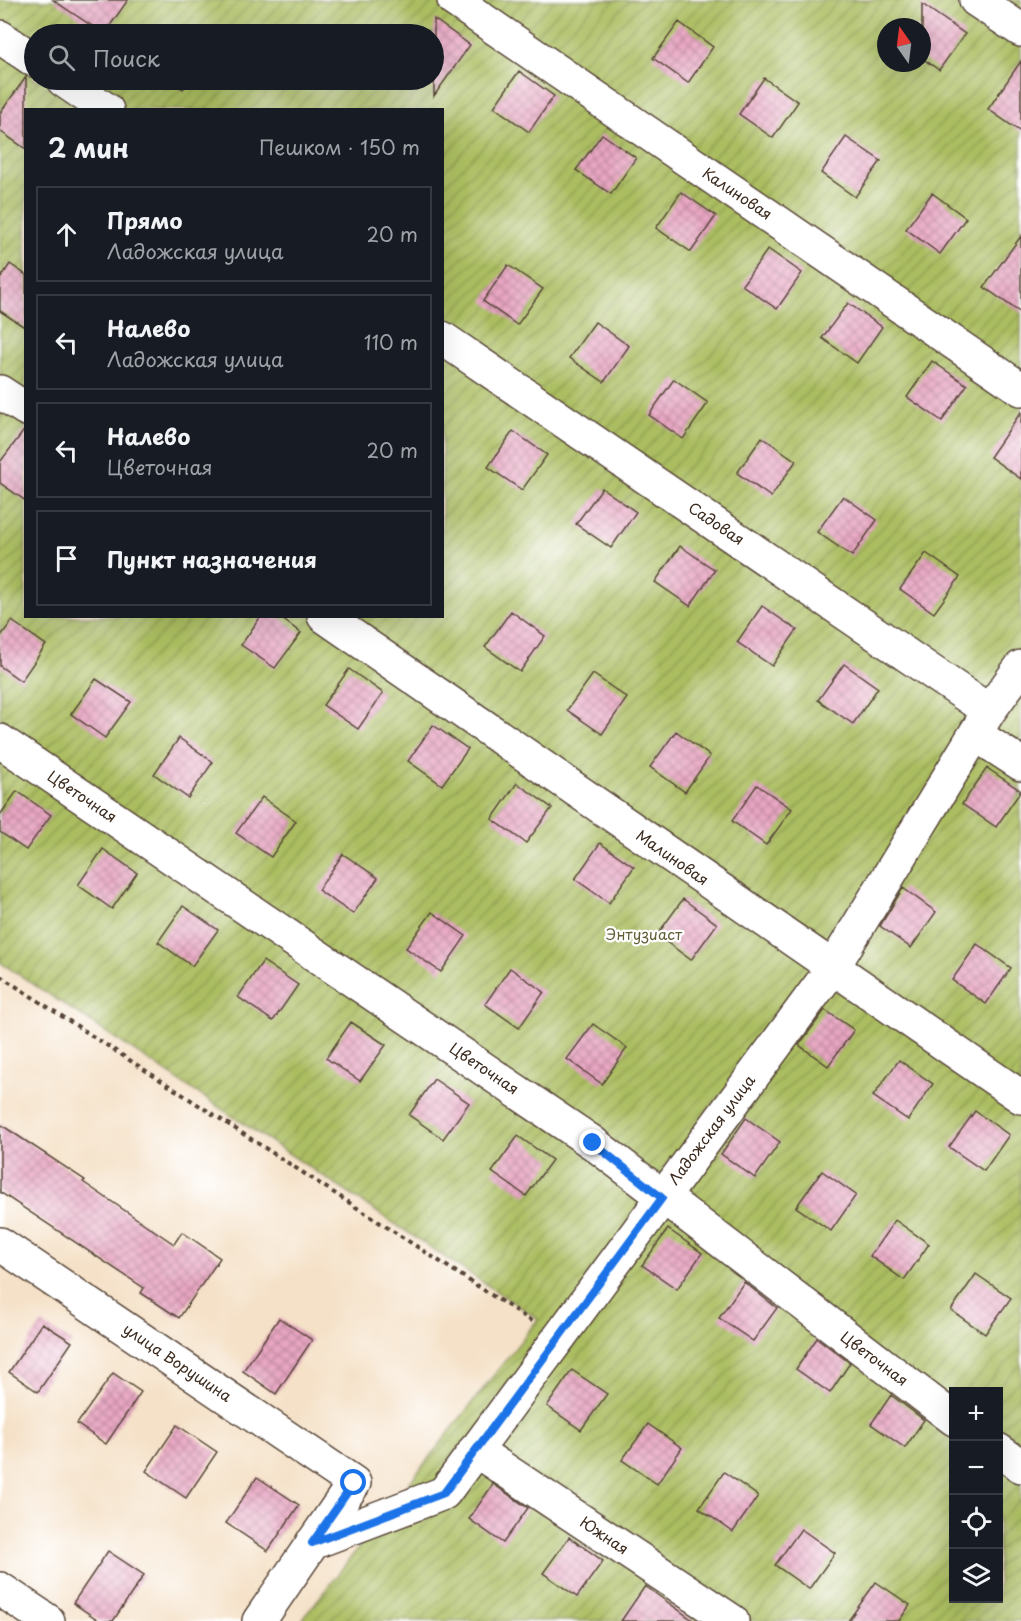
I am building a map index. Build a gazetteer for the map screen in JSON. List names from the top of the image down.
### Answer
{
  "streets": {
    "street": [
      "Калиновая",
      "Садовая",
      "Цветочная",
      "Малиновая",
      "Ладожская улица",
      "улица Ворушина",
      "Южная"
    ]
  },
  "crossings": [
    ["Садовая", "Ладожская улица"],
    ["Цветочная", "Ладожская улица"],
    ["Малиновая", "Ладожская улица"],
    ["Ладожская улица", "улица Ворушина"],
    ["Ладожская улица", "Южная"]
  ],
  "parks": ["Энтузиаст"],
  "north": "top",
  "page": {
    "search": "Поиск",
    "heading": ["2 мин", "Пешком · 150 m"],
    "list": [
      ["Прямо", "Ладожская улица", "20 m"],
      ["Налево", "Ладожская улица", "110 m"],
      ["Налево", "Цветочная", "20 m"],
      "Пункт назначения"
    ],
    "map_buttons": ["+", "−"]
  }
}
